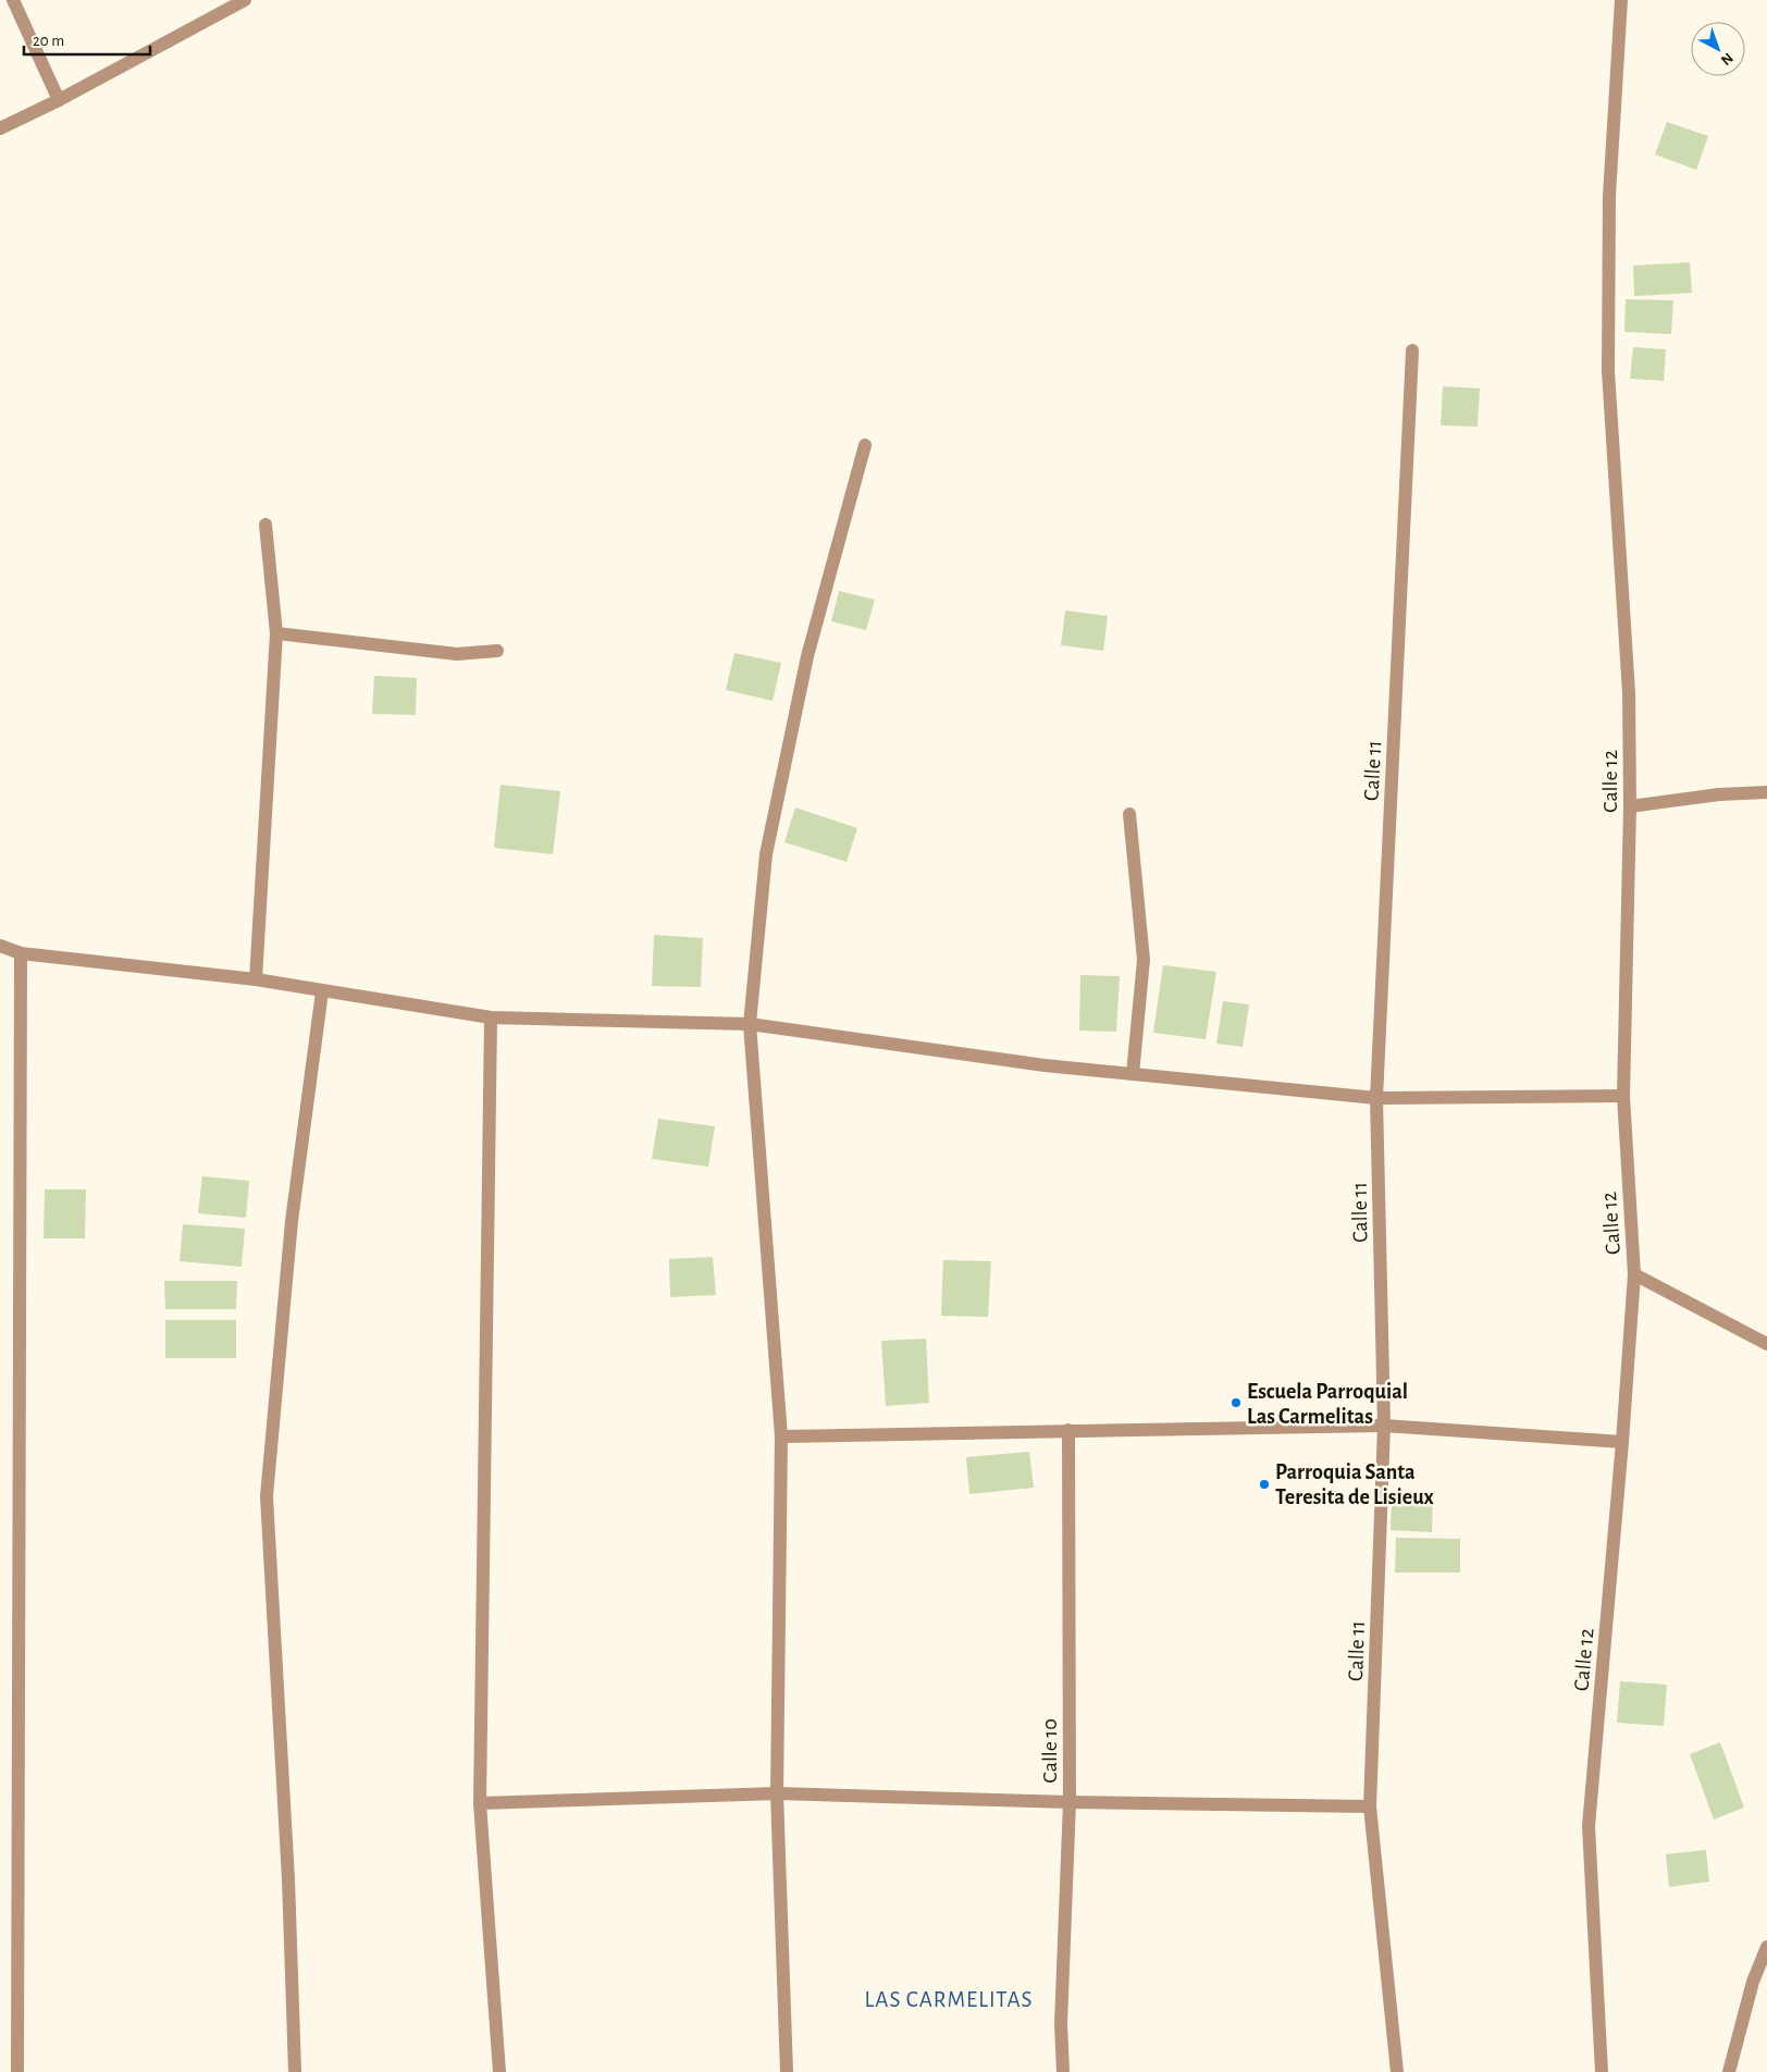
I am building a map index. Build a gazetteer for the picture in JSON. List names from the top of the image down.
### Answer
{
  "streets": {
    "street": ["Calle 11", "Calle 12", "Calle 10"]
  },
  "districts": ["LAS CARMELITAS"],
  "places": ["Escuela Parroquial Las Carmelitas", "Parroquia Santa Teresita de Lisieux"],
  "scale_bar": "20 m",
  "north": "bottom right"
}
